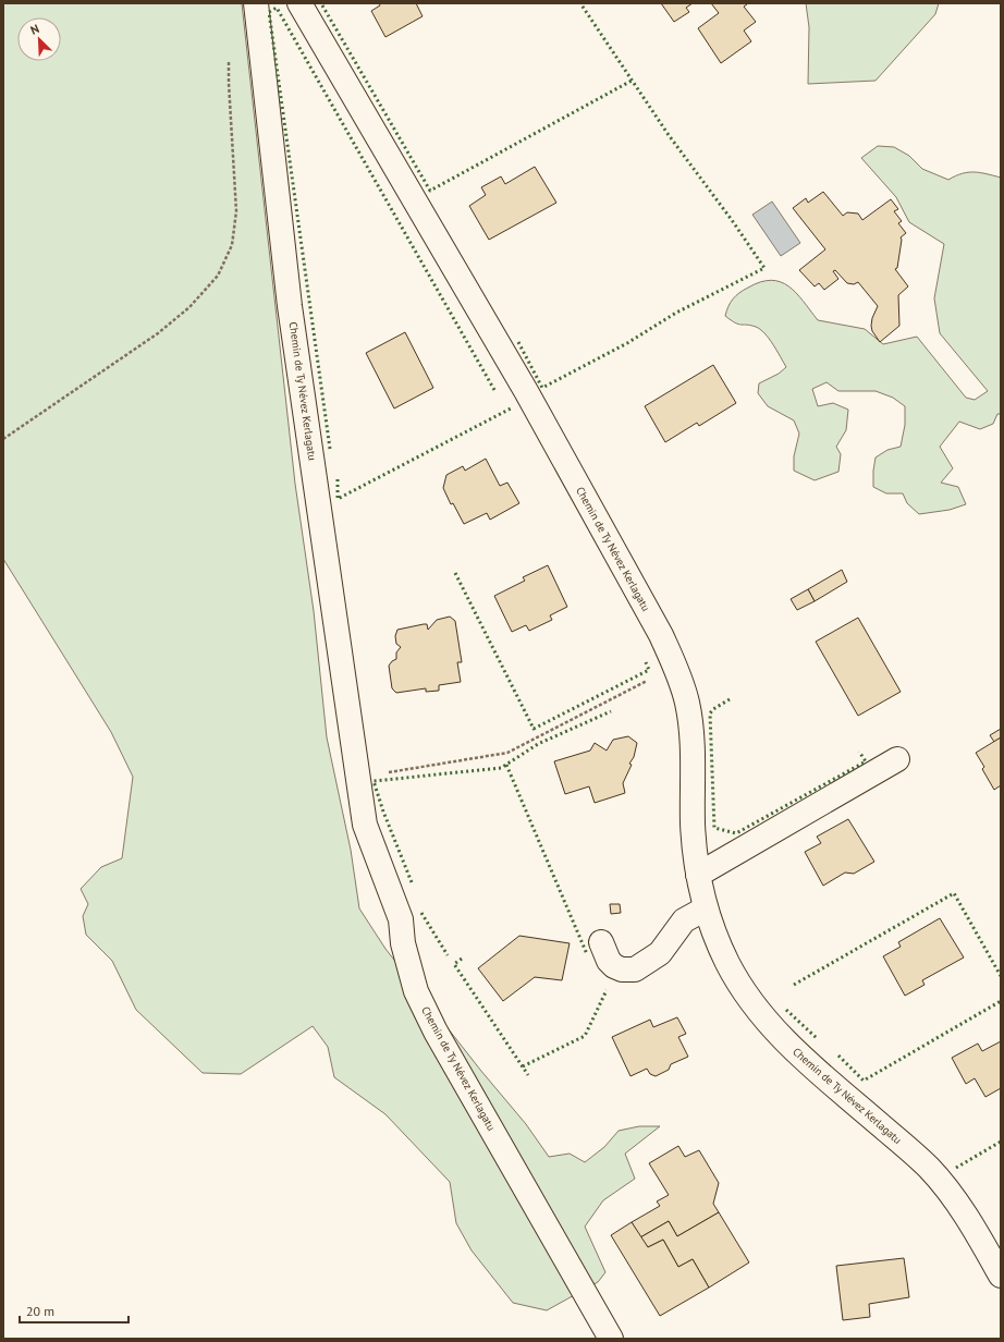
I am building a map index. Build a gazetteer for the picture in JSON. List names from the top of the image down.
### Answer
{
  "streets": {
    "street": ["Chemin de Ty Névez Kerlagatu"]
  },
  "scale_bar": "20 m",
  "north": "top left"
}
